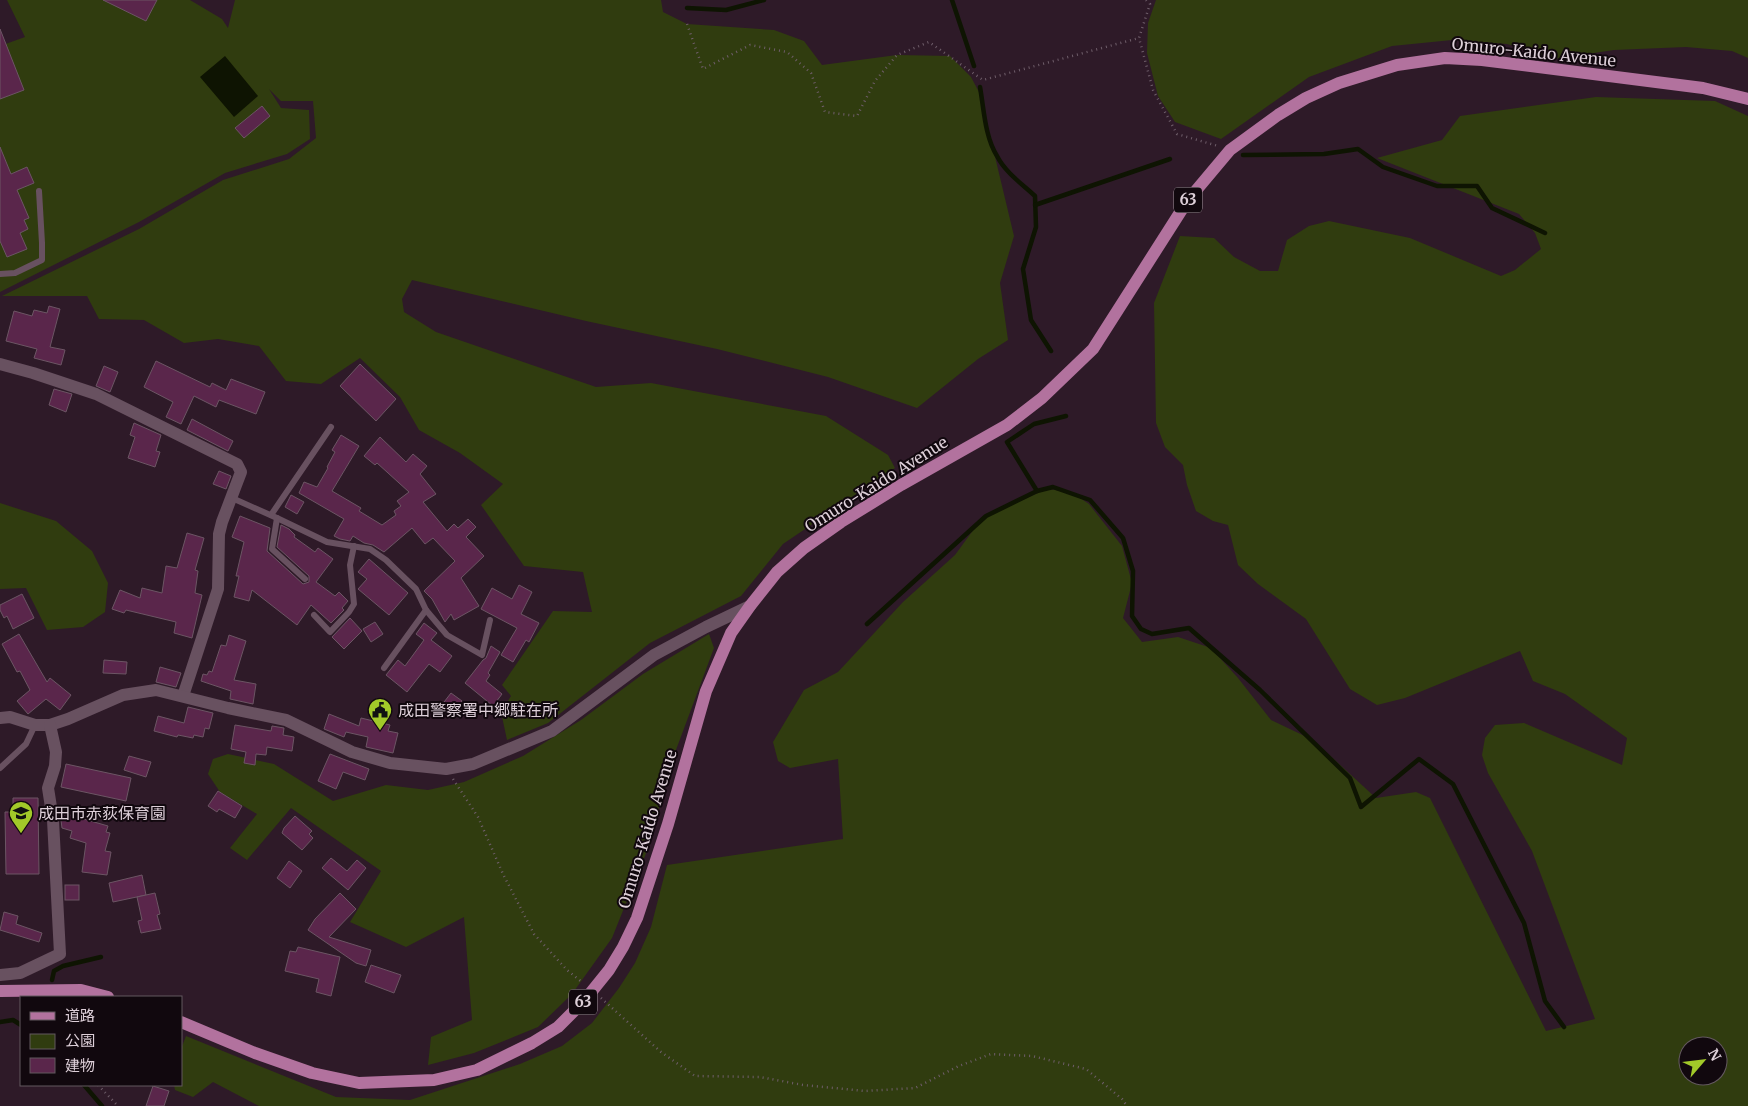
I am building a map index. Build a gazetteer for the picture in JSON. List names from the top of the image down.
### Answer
{
  "streets": {
    "main road": ["Omuro-Kaido Avenue", "63"]
  },
  "places": {
    "public building": ["成田警察署中郷駐在所"],
    "school or university": ["成田市赤荻保育園"]
  },
  "legend": ["道路", "公園", "建物"],
  "north": "top right"
}
